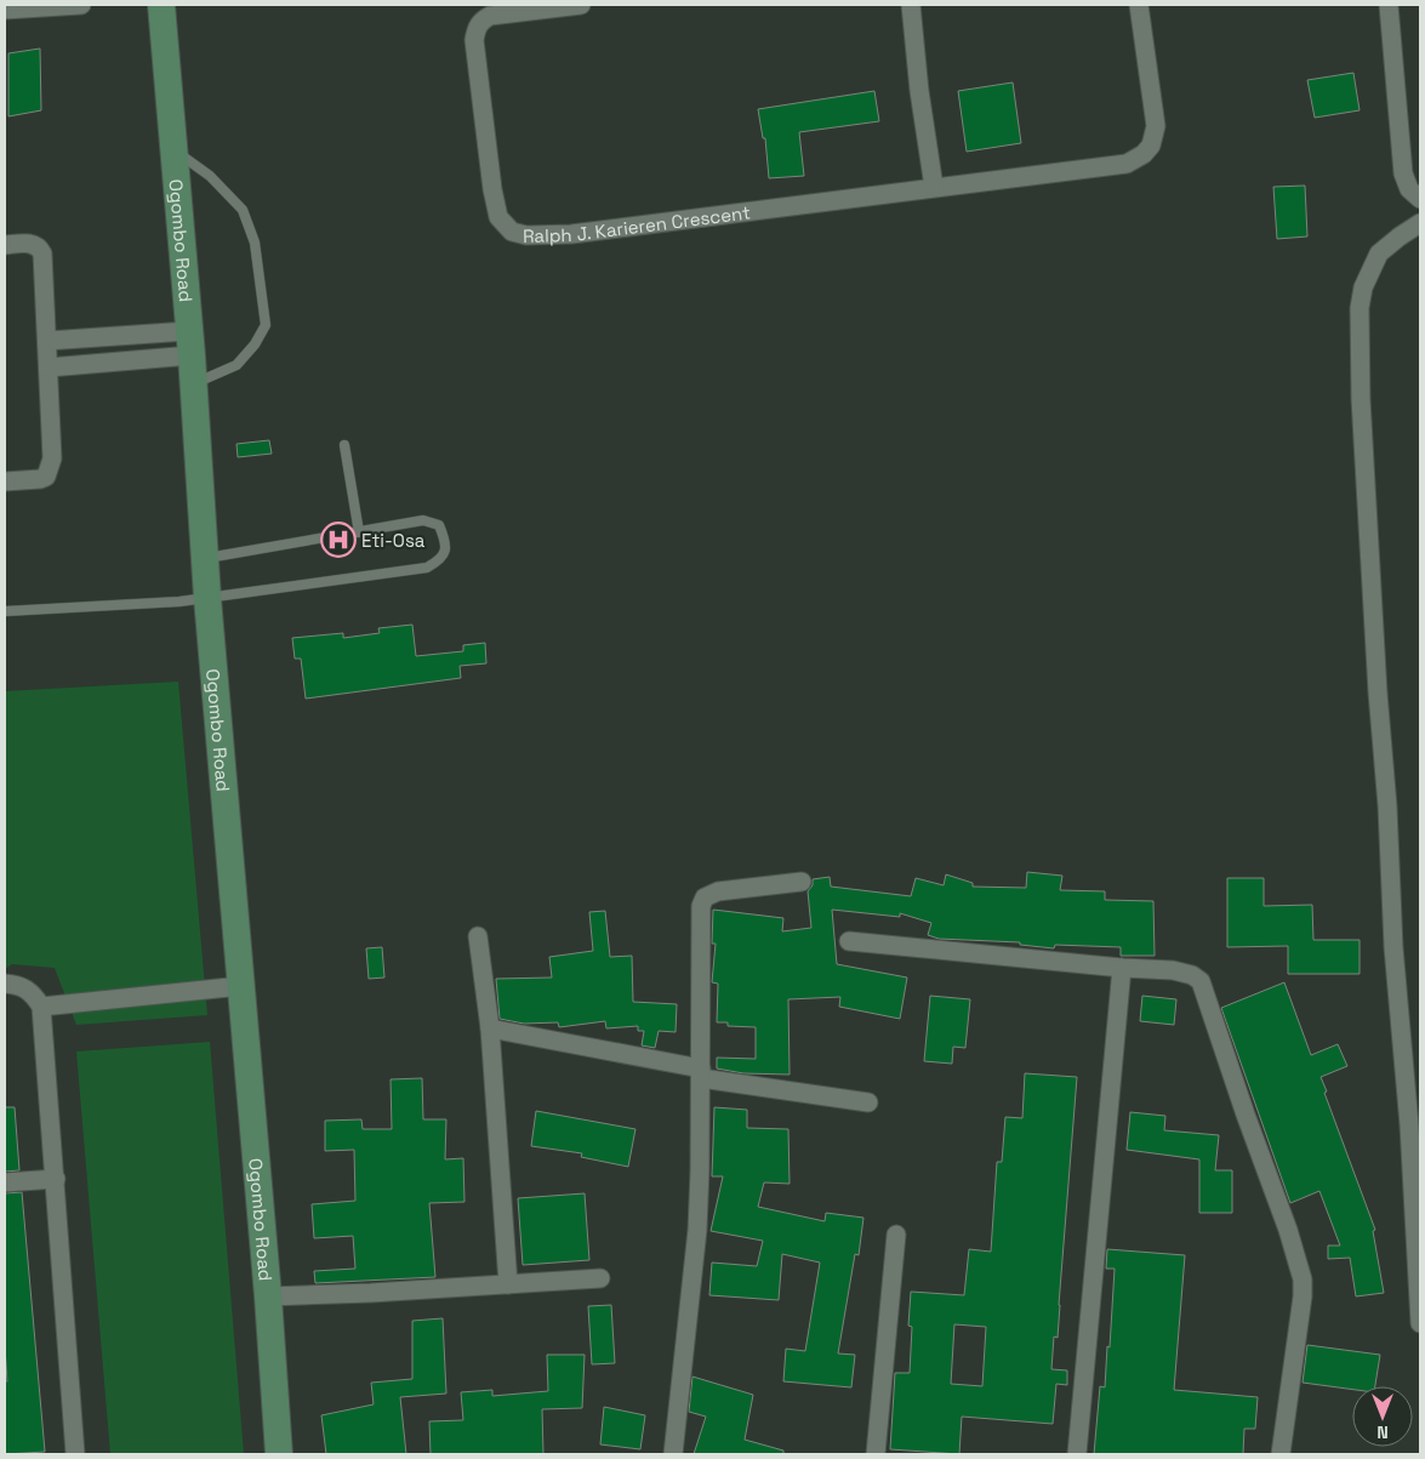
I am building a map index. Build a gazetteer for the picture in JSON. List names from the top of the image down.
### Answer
{
  "streets": {
    "main road": ["Ogombo Road"],
    "street": ["Ralph J. Karieren Crescent"]
  },
  "places": {
    "hospital": ["Eti-Osa"]
  },
  "north": "bottom"
}
